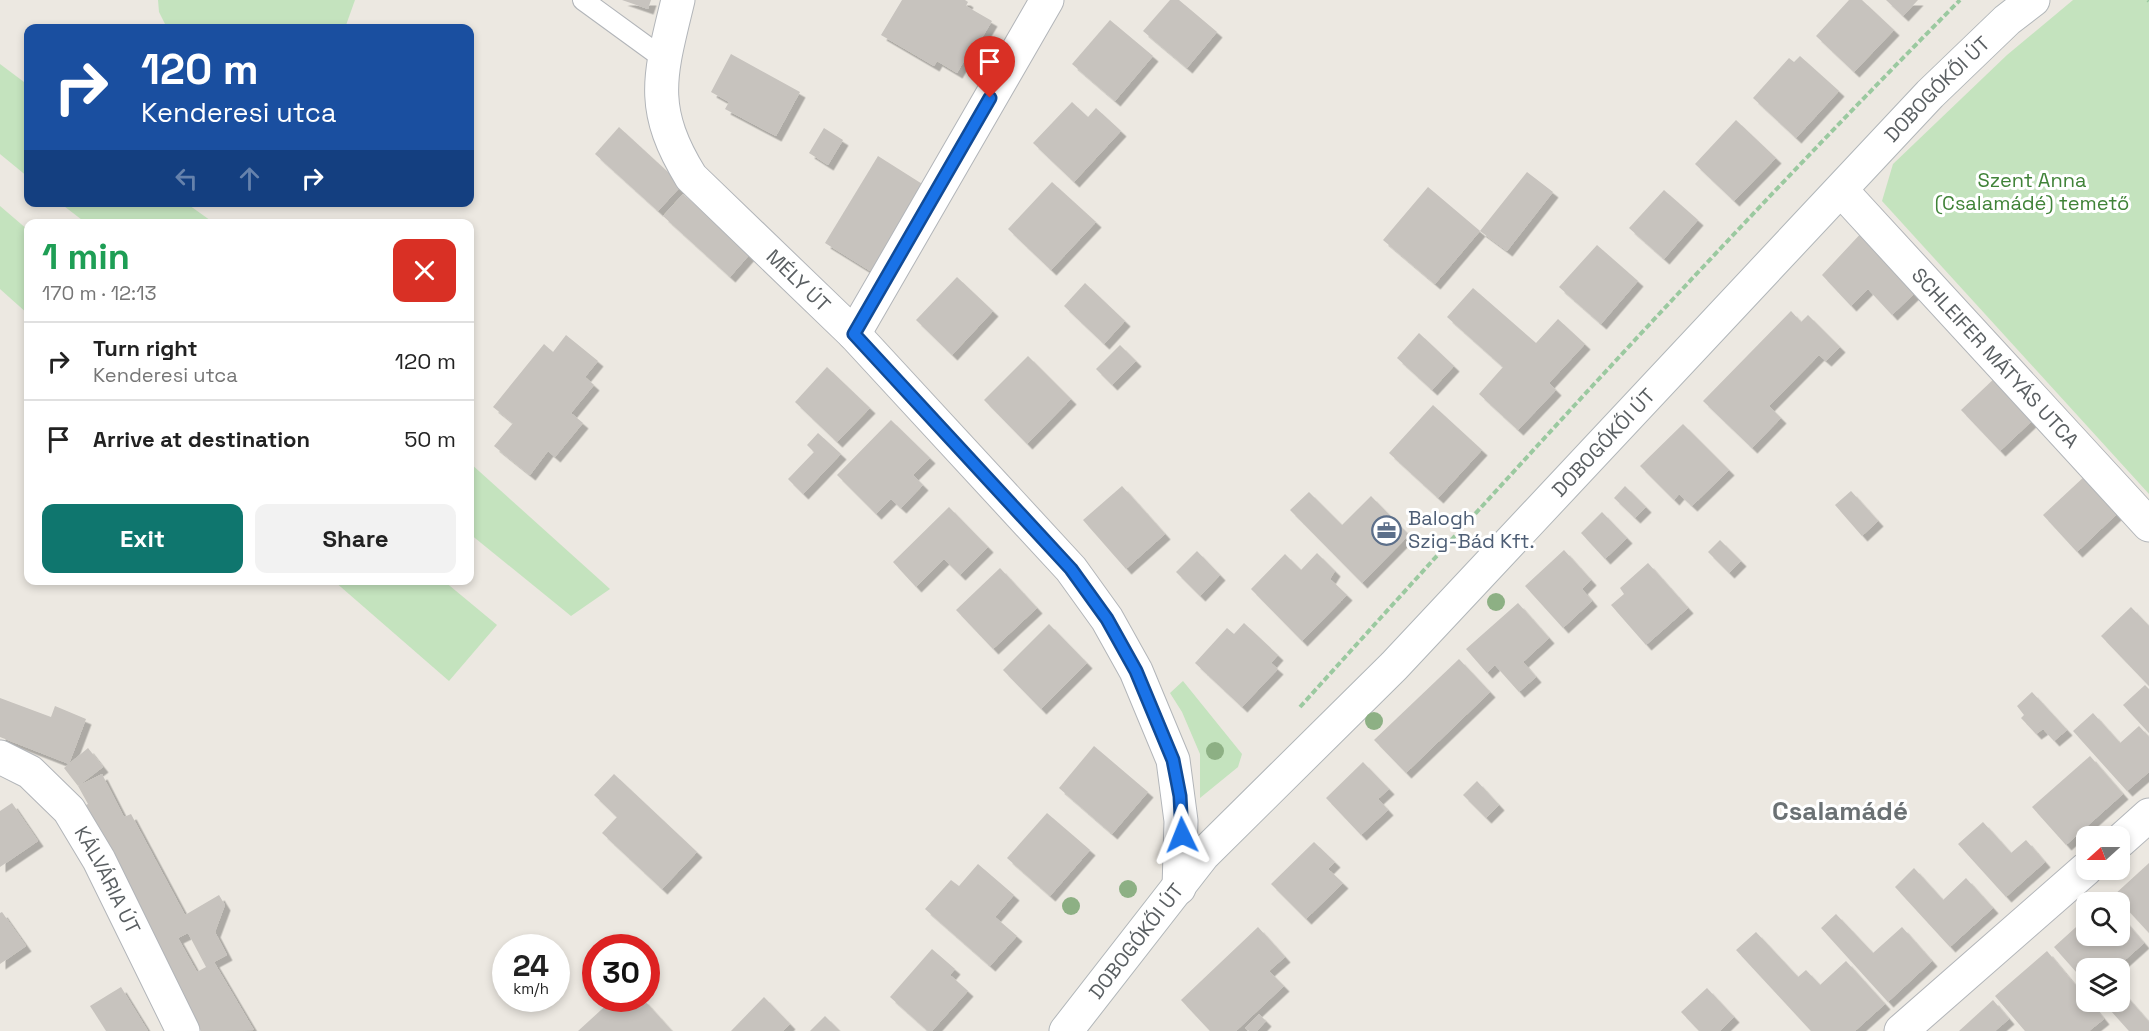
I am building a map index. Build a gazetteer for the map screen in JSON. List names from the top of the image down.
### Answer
{
  "streets": {
    "street": [
      "DOBOGÓKŐI ÚT",
      "MÉLY ÚT",
      "SCHLEIFER MÁTYÁS UTCA",
      "KÁLVÁRIA ÚT"
    ]
  },
  "crossings": [
    ["DOBOGÓKŐI ÚT", "MÉLY ÚT"],
    ["DOBOGÓKŐI ÚT", "SCHLEIFER MÁTYÁS UTCA"]
  ],
  "districts": ["Csalamádé"],
  "parks": ["Szent Anna (Csalamádé) temető"],
  "places": {
    "office": ["Balogh Szig-Bád Kft."]
  },
  "north": "left",
  "page": {
    "turn": ["120 m", "Kenderesi utca"],
    "heading": ["1 min", "170 m · 12:13"],
    "list": [
      {
        "name": "Turn right",
        "note": "Kenderesi utca",
        "value": "120 m"
      },
      {
        "name": "Arrive at destination",
        "value": "50 m"
      }
    ],
    "buttons": ["Exit", "Share"],
    "speed": "24 km/h",
    "limit": "30"
  }
}
